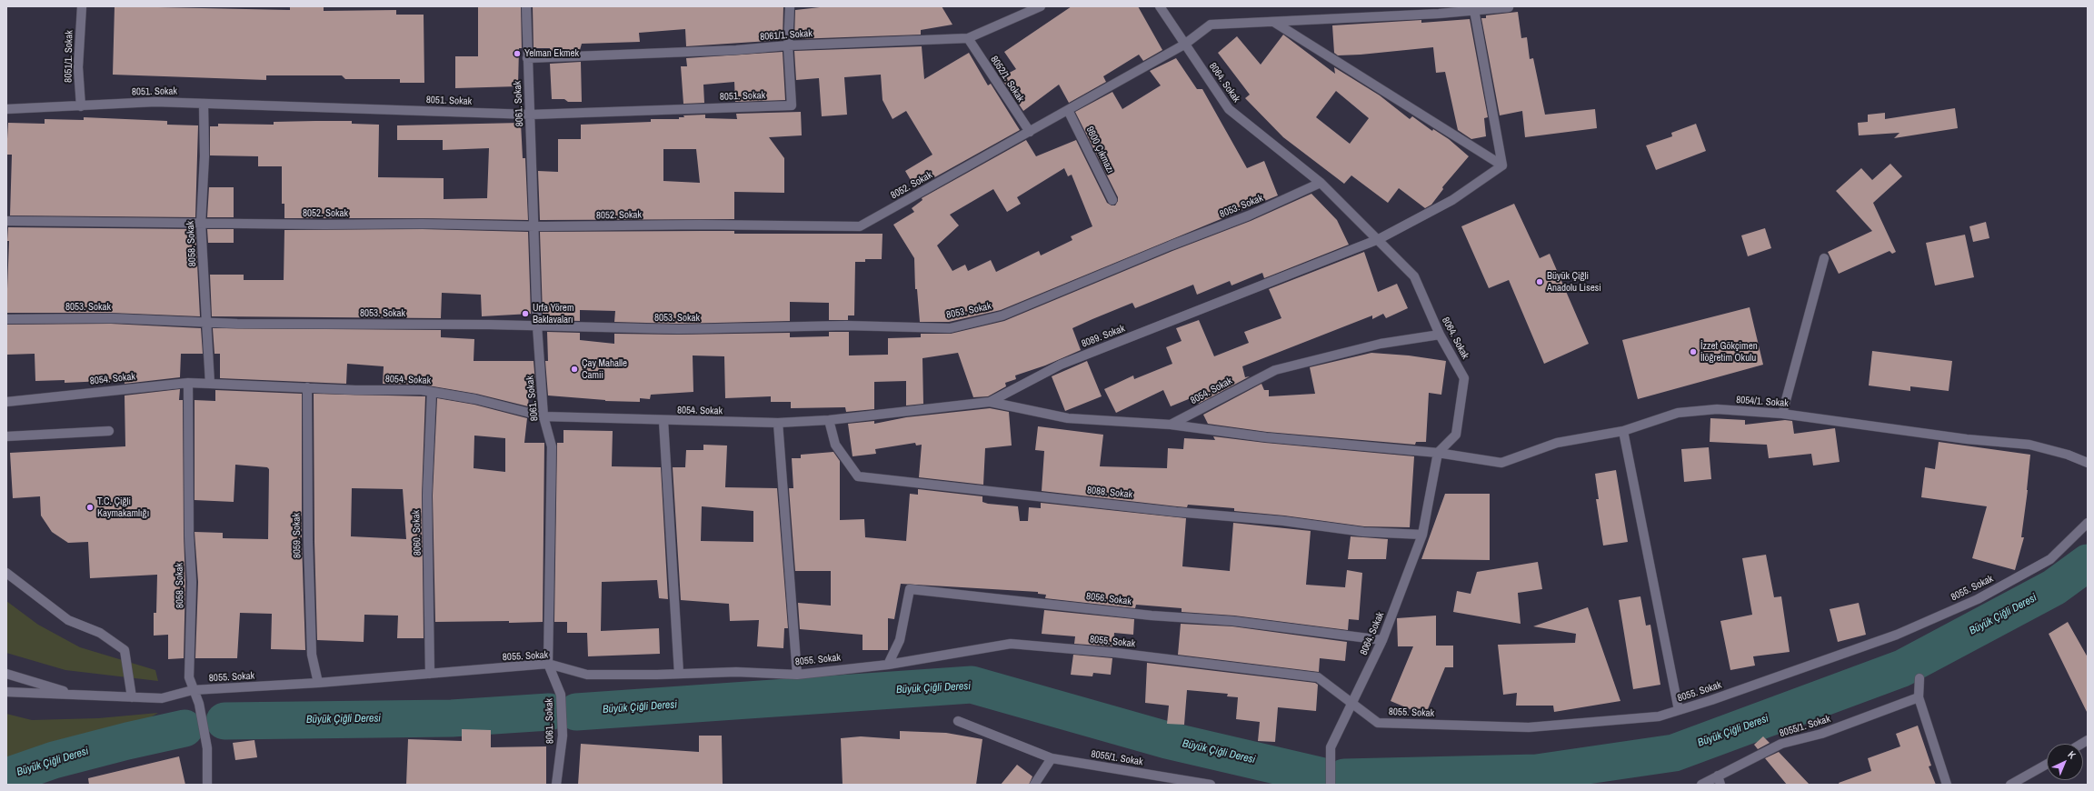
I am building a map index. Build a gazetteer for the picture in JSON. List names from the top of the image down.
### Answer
{
  "streets": {
    "street": [
      "8061/1. Sokak",
      "8051/1. Sokak",
      "8052/1. Sokak",
      "8064. Sokak",
      "8051. Sokak",
      "8061. Sokak",
      "9800 Çıkmazı",
      "8052. Sokak",
      "8053. Sokak",
      "8058. Sokak",
      "8089. Sokak",
      "8054. Sokak",
      "8054/1. Sokak",
      "8088. Sokak",
      "8060. Sokak",
      "8059. Sokak",
      "8055. Sokak",
      "8056. Sokak",
      "8055/1. Sokak"
    ]
  },
  "crossings": [
    ["8061/1. Sokak", "8052/1. Sokak"],
    ["8061/1. Sokak", "8051. Sokak"],
    ["8061/1. Sokak", "8061. Sokak"],
    ["8051/1. Sokak", "8051. Sokak"],
    ["8052/1. Sokak", "8052. Sokak"],
    ["8064. Sokak", "8052. Sokak"],
    ["8064. Sokak", "8053. Sokak"],
    ["8064. Sokak", "8089. Sokak"],
    ["8064. Sokak", "8054. Sokak"],
    ["8064. Sokak", "8054/1. Sokak"],
    ["8064. Sokak", "8088. Sokak"],
    ["8064. Sokak", "8055. Sokak"],
    ["8064. Sokak", "8056. Sokak"],
    ["8051. Sokak", "8061. Sokak"],
    ["8051. Sokak", "8058. Sokak"],
    ["8061. Sokak", "8052. Sokak"],
    ["8061. Sokak", "8053. Sokak"],
    ["8061. Sokak", "8054. Sokak"],
    ["8061. Sokak", "8055. Sokak"],
    ["9800 Çıkmazı", "8052. Sokak"],
    ["8052. Sokak", "8058. Sokak"],
    ["8053. Sokak", "8058. Sokak"],
    ["8058. Sokak", "8054. Sokak"],
    ["8058. Sokak", "8055. Sokak"],
    ["8089. Sokak", "8054. Sokak"],
    ["8089. Sokak", "8088. Sokak"],
    ["8054. Sokak", "8054/1. Sokak"],
    ["8054. Sokak", "8088. Sokak"],
    ["8054. Sokak", "8060. Sokak"],
    ["8054. Sokak", "8059. Sokak"],
    ["8060. Sokak", "8055. Sokak"],
    ["8059. Sokak", "8055. Sokak"],
    ["8055. Sokak", "8056. Sokak"]
  ],
  "water": ["Büyük Çiğli Deresi"],
  "places": [
    "Yelman Ekmek",
    "Büyük Çiğli Anadolu Lisesi",
    "Urfa Yörem Baklavaları",
    "İzzet Gökçimen İlöğretim Okulu",
    "Çay Mahalle Camii",
    "T.C. Çiğli Kaymakamlığı"
  ],
  "north": "top right"
}
